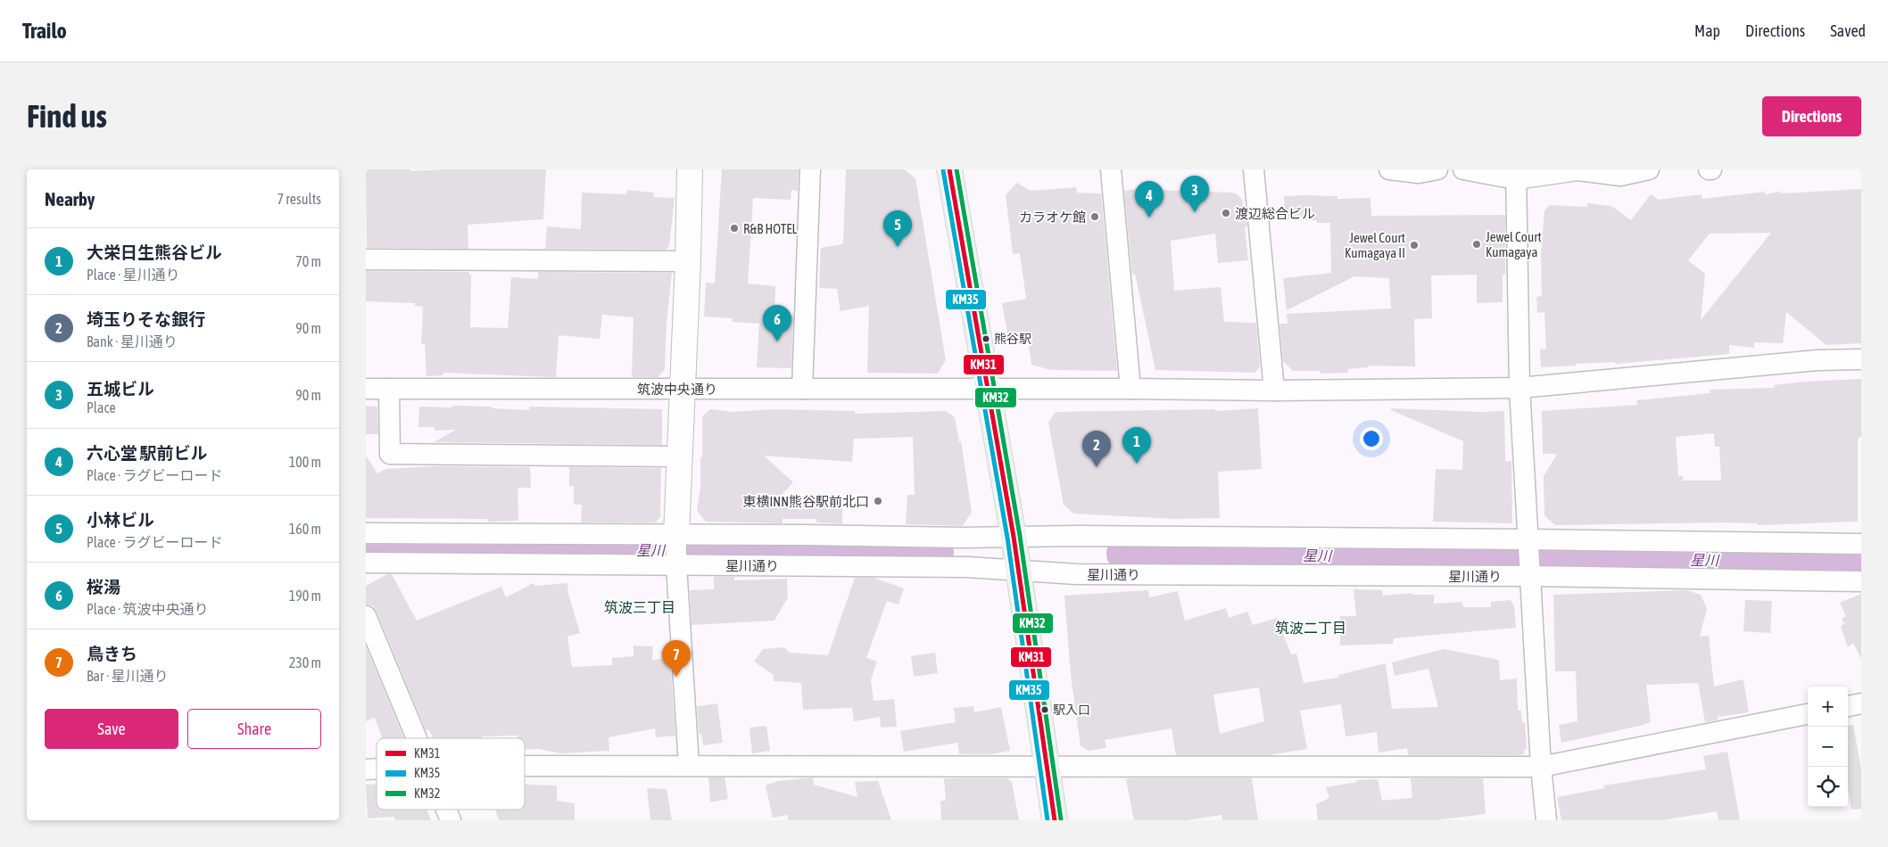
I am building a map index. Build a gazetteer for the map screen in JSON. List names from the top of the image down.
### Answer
{
  "streets": {
    "street": ["筑波中央通り", "星川通り"]
  },
  "districts": ["筑波三丁目", "筑波二丁目"],
  "water": ["星川"],
  "places": [
    "渡辺総合ビル",
    "カラオケ館",
    "R&B HOTEL",
    "Jewel Court Kumagaya",
    "Jewel Court Kumagaya II",
    "熊谷駅",
    "東横INN熊谷駅前北口",
    "駅入口"
  ],
  "lines": ["transit line KM31", "transit line KM32", "transit line KM35"],
  "legend": ["KM31", "KM35", "KM32"],
  "page": {
    "header": "Trailo",
    "nav": ["Map", "Directions", "Saved"],
    "buttons": [
      "Directions",
      ["Save", "Share"]
    ],
    "title": "Find us",
    "heading": ["Nearby", "7 results"],
    "pins": [
      "3",
      "4",
      "5",
      "6",
      "1",
      "2",
      "7"
    ],
    "list": [
      {
        "mark": "1",
        "name": "大栄日生熊谷ビル",
        "note": "Place · 星川通り",
        "value": "70 m"
      },
      {
        "mark": "2",
        "name": "埼玉りそな銀行",
        "note": "Bank · 星川通り",
        "value": "90 m"
      },
      {
        "mark": "3",
        "name": "五城ビル",
        "note": "Place",
        "value": "90 m"
      },
      {
        "mark": "4",
        "name": "六心堂 駅前ビル",
        "note": "Place · ラグビーロード",
        "value": "100 m"
      },
      {
        "mark": "5",
        "name": "小林ビル",
        "note": "Place · ラグビーロード",
        "value": "160 m"
      },
      {
        "mark": "6",
        "name": "桜湯",
        "note": "Place · 筑波中央通り",
        "value": "190 m"
      },
      {
        "mark": "7",
        "name": "鳥きち",
        "note": "Bar · 星川通り",
        "value": "230 m"
      }
    ],
    "map_buttons": ["+", "−"]
  }
}
